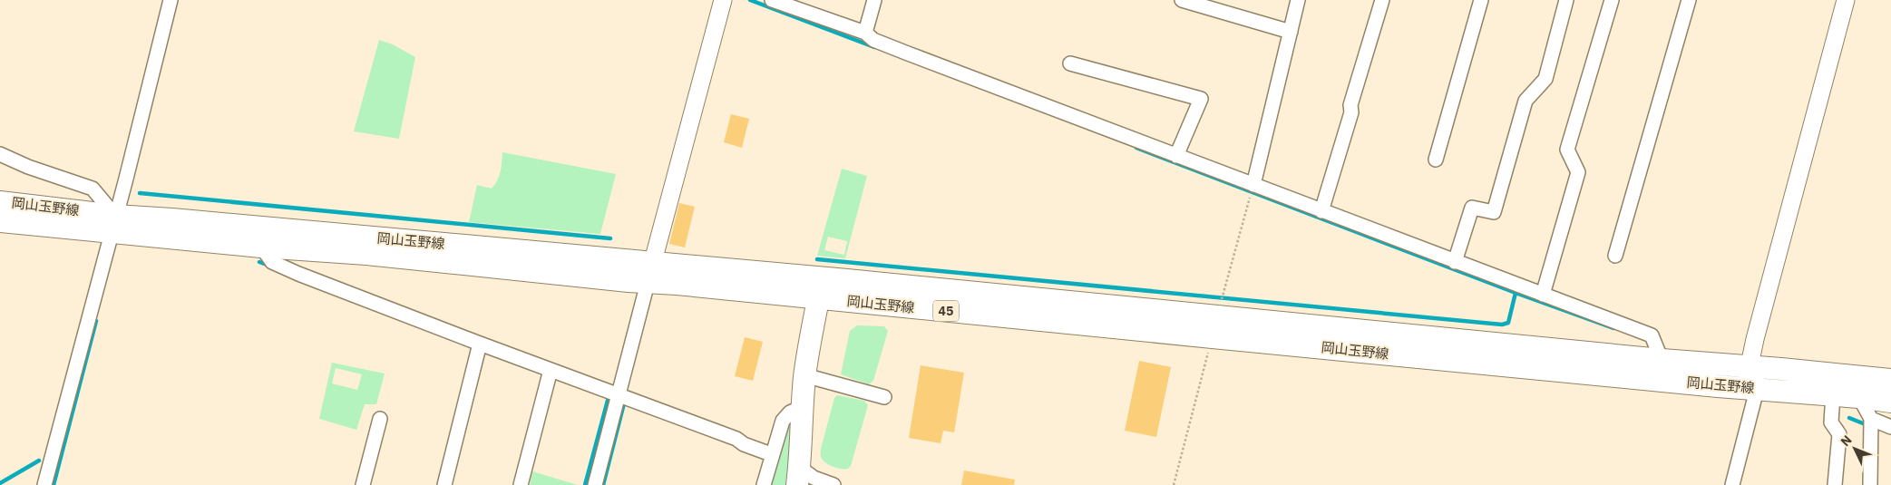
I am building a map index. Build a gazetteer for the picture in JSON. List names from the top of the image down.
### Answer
{
  "streets": {
    "main road": ["岡山玉野線", "45"]
  },
  "north": "top left"
}
